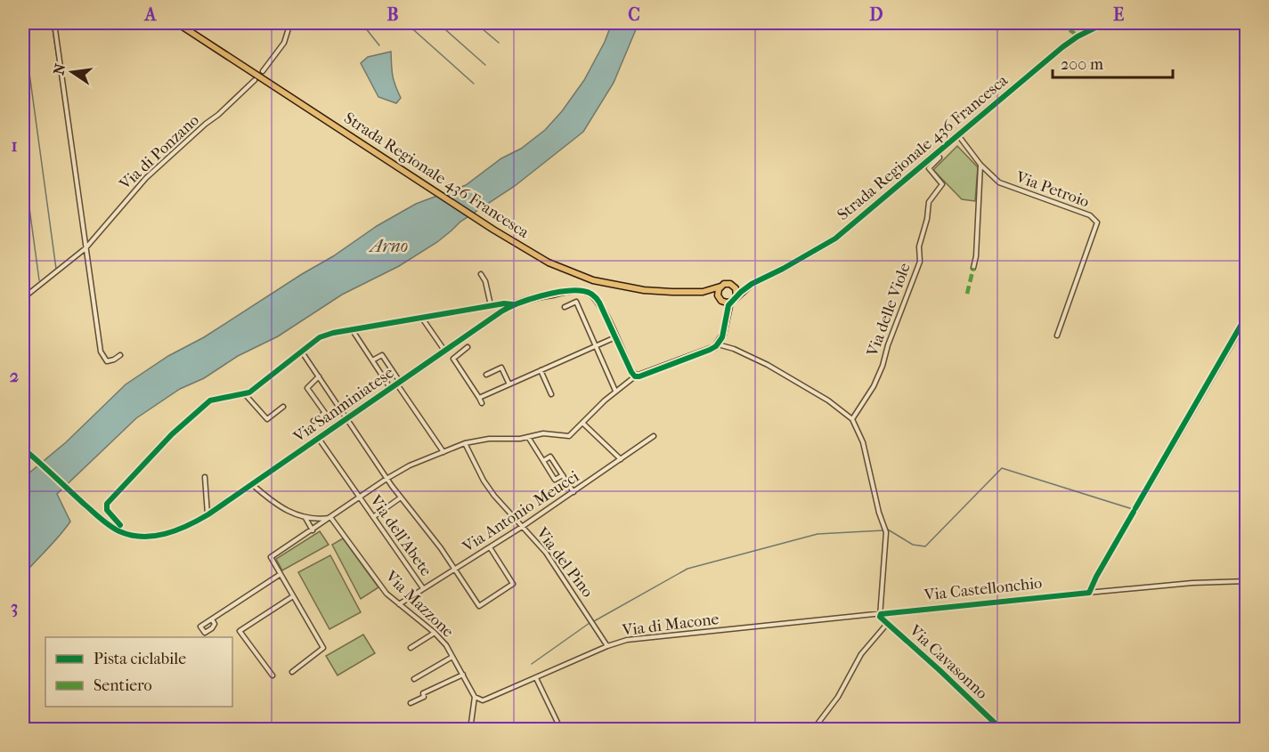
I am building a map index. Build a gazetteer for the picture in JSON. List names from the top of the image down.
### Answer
{
  "streets": {
    "main road": ["Strada Regionale 436 Francesca"],
    "street": [
      "Via di Ponzano",
      "Via Petroio",
      "Via delle Viole",
      "Via Sanminiatese",
      "Via Antonio Meucci",
      "Via dell'Abete",
      "Via del Pino",
      "Via Castellonchio",
      "Via Mazzone",
      "Via di Macone",
      "Via Cavasonno"
    ]
  },
  "crossings": [
    ["Strada Regionale 436 Francesca", "Via Petroio"],
    ["Strada Regionale 436 Francesca", "Via delle Viole"],
    ["Via Sanminiatese", "Via dell'Abete"],
    ["Via Antonio Meucci", "Via dell'Abete"],
    ["Via Antonio Meucci", "Via del Pino"],
    ["Via Antonio Meucci", "Via Mazzone"],
    ["Via del Pino", "Via di Macone"],
    ["Via Castellonchio", "Via di Macone"],
    ["Via Castellonchio", "Via Cavasonno"],
    ["Via Mazzone", "Via di Macone"],
    ["Via di Macone", "Via Cavasonno"]
  ],
  "water": ["Arno"],
  "legend": ["Pista ciclabile", "Sentiero"],
  "scale_bar": "200 m",
  "north": "left",
  "grid": {
    "columns": [
      "A",
      "B",
      "C",
      "D",
      "E"
    ],
    "rows": ["1", "2", "3"]
  }
}
